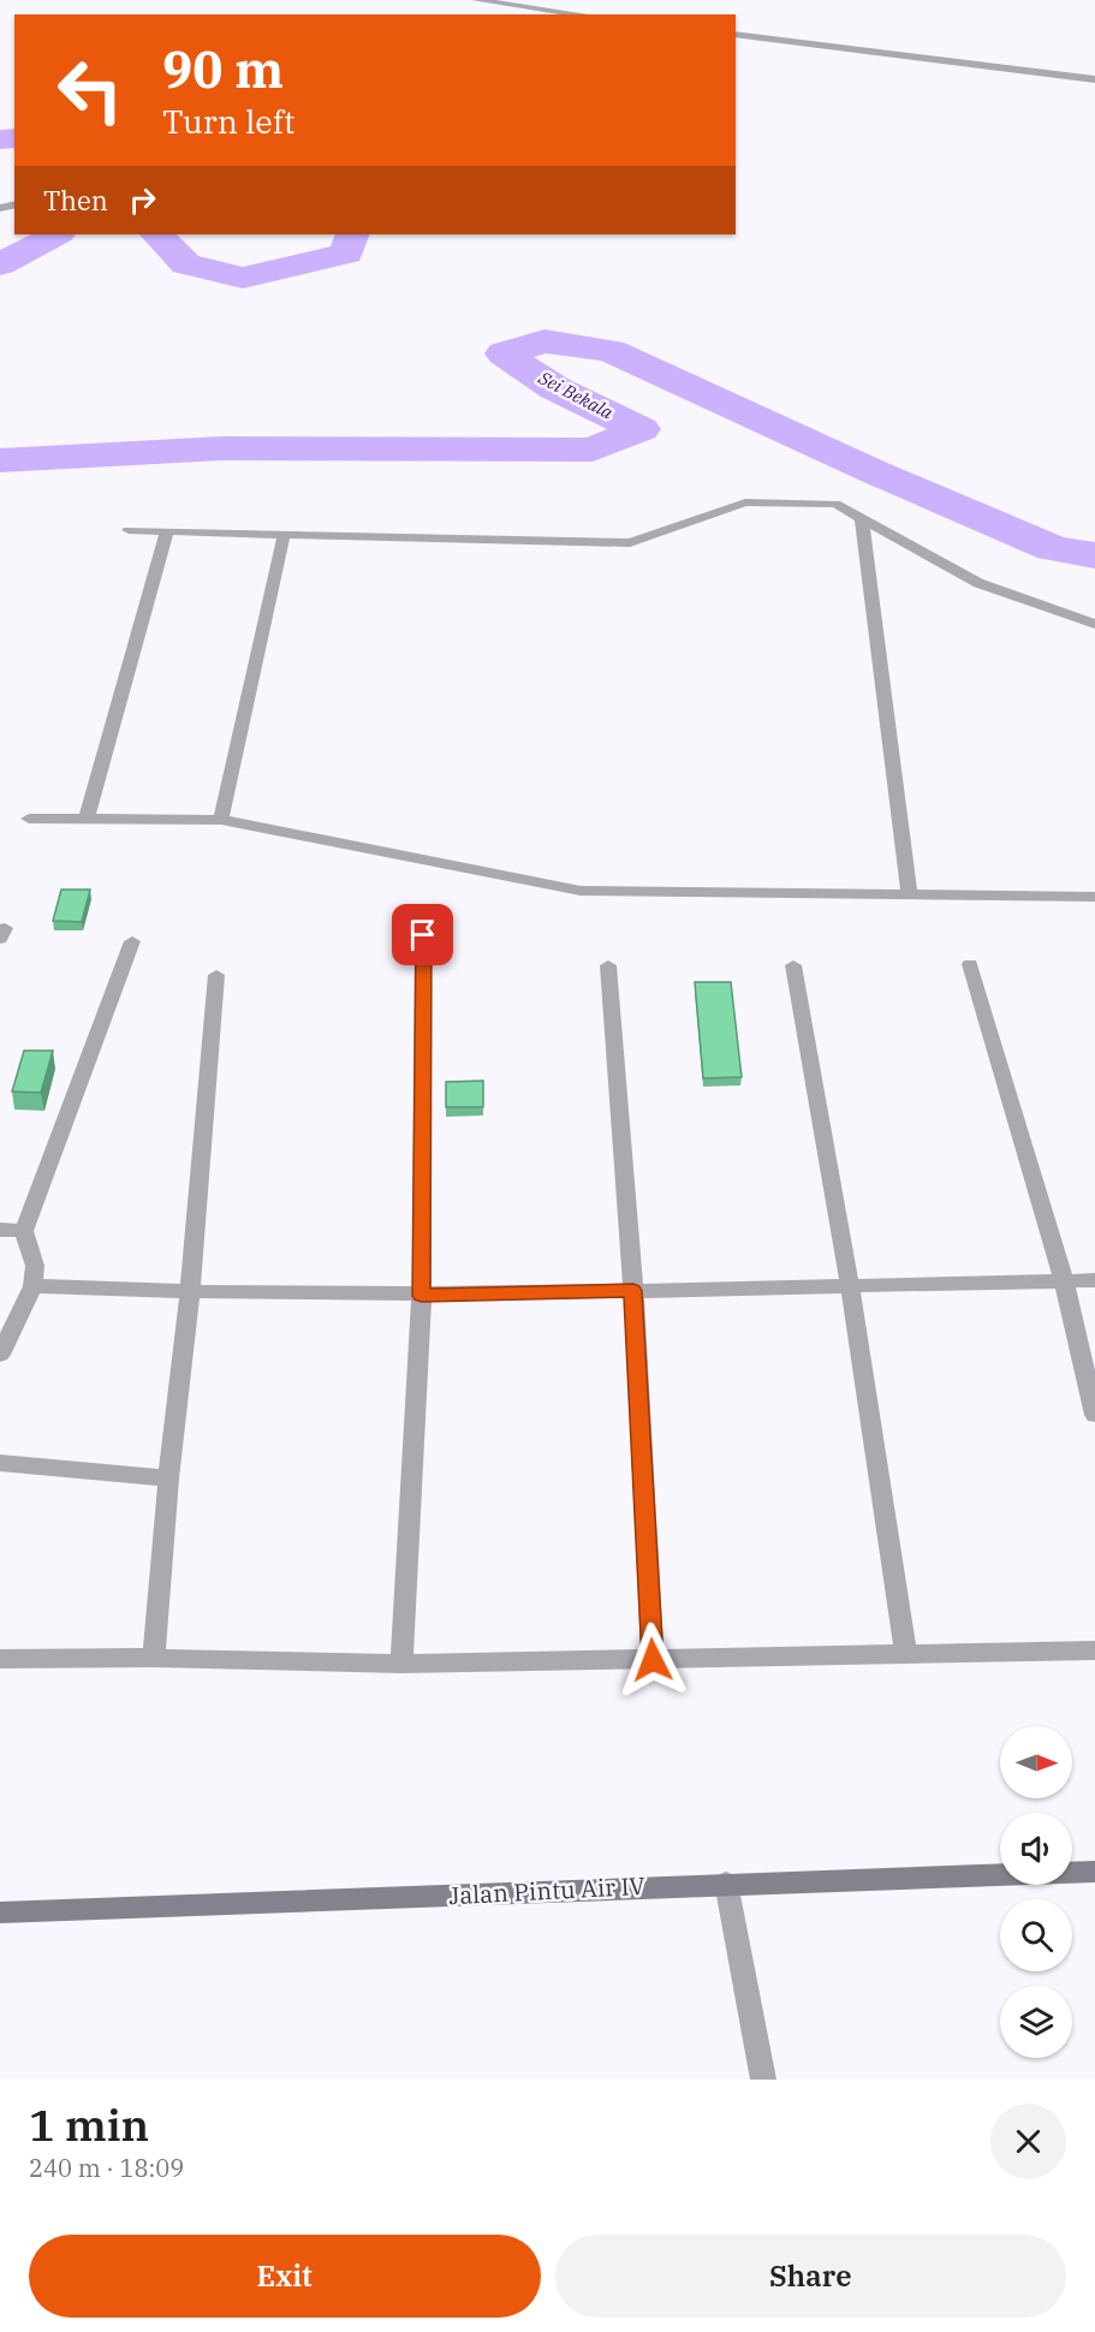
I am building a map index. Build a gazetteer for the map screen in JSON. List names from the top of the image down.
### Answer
{
  "streets": {
    "main road": ["Jalan Pintu Air IV"]
  },
  "water": ["Sei Bekala"],
  "north": "right",
  "page": {
    "turn": ["90 m", "Turn left"],
    "then": "Then",
    "heading": ["1 min", "240 m · 18:09"],
    "buttons": ["Exit", "Share"]
  }
}
